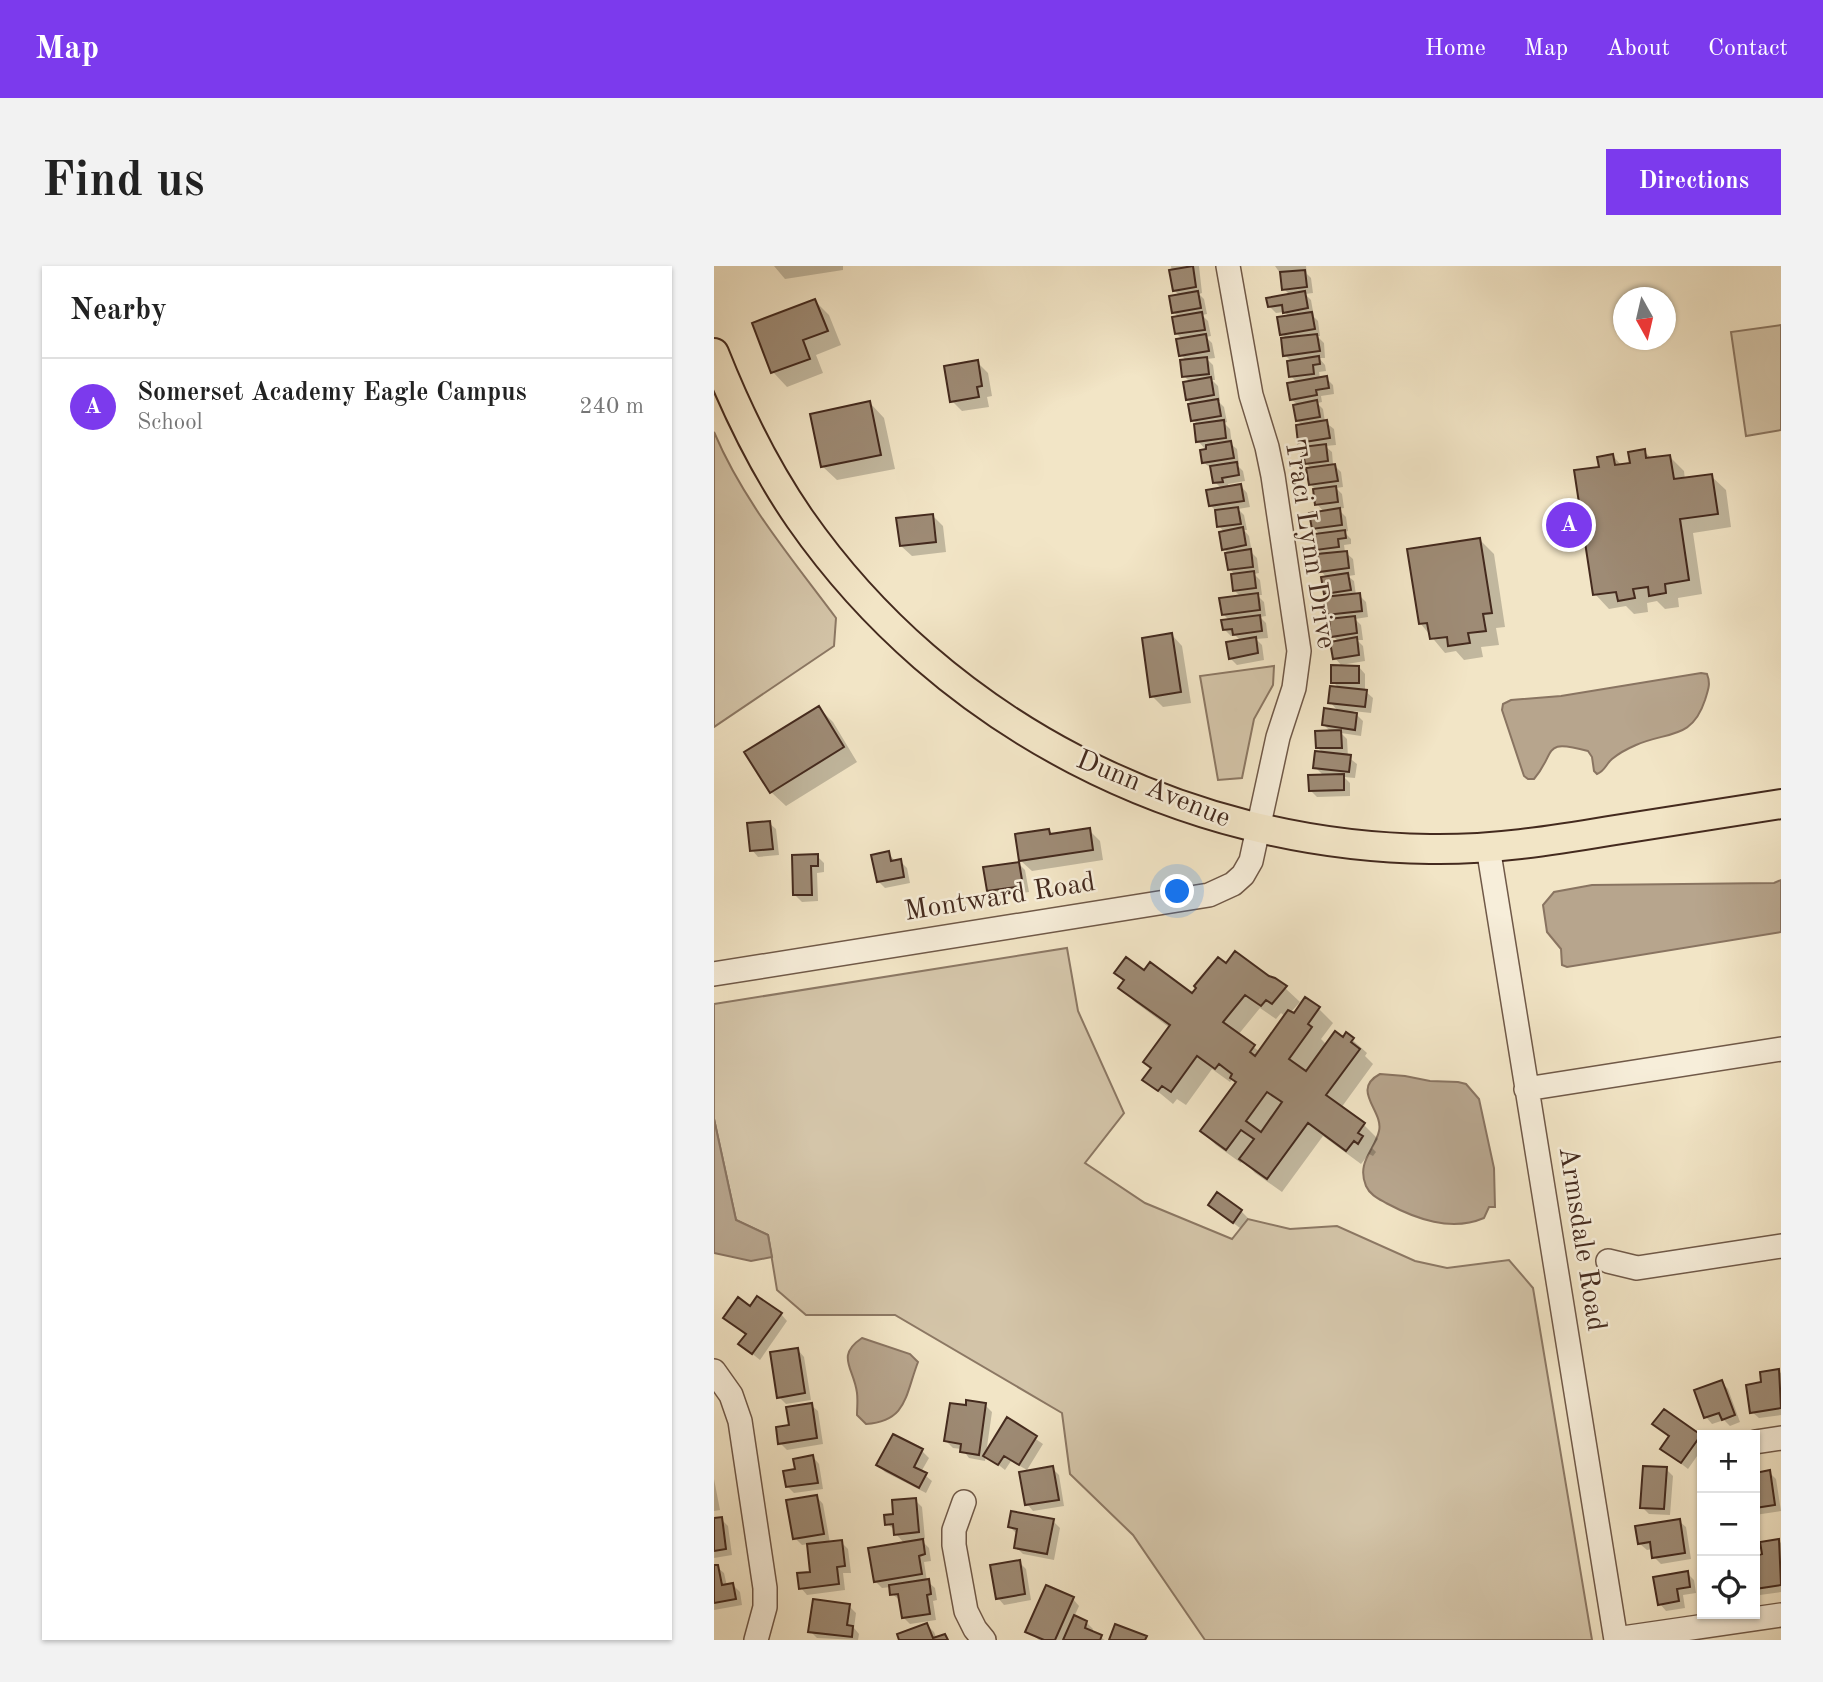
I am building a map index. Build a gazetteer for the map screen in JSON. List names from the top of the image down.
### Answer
{
  "streets": {
    "main road": ["Dunn Avenue"],
    "street": ["Traci Lynn Drive", "Montward Road", "Armsdale Road"]
  },
  "crossings": [
    ["Traci Lynn Drive", "Dunn Avenue"],
    ["Traci Lynn Drive", "Montward Road"],
    ["Dunn Avenue", "Montward Road"],
    ["Dunn Avenue", "Armsdale Road"]
  ],
  "north": "bottom",
  "page": {
    "header": "Map",
    "nav": [
      "Home",
      "Map",
      "About",
      "Contact"
    ],
    "buttons": "Directions",
    "title": "Find us",
    "heading": "Nearby",
    "list": [
      {
        "mark": "A",
        "name": "Somerset Academy Eagle Campus",
        "note": "School",
        "value": "240 m"
      }
    ],
    "pins": "A",
    "map_buttons": ["+", "−"]
  }
}
